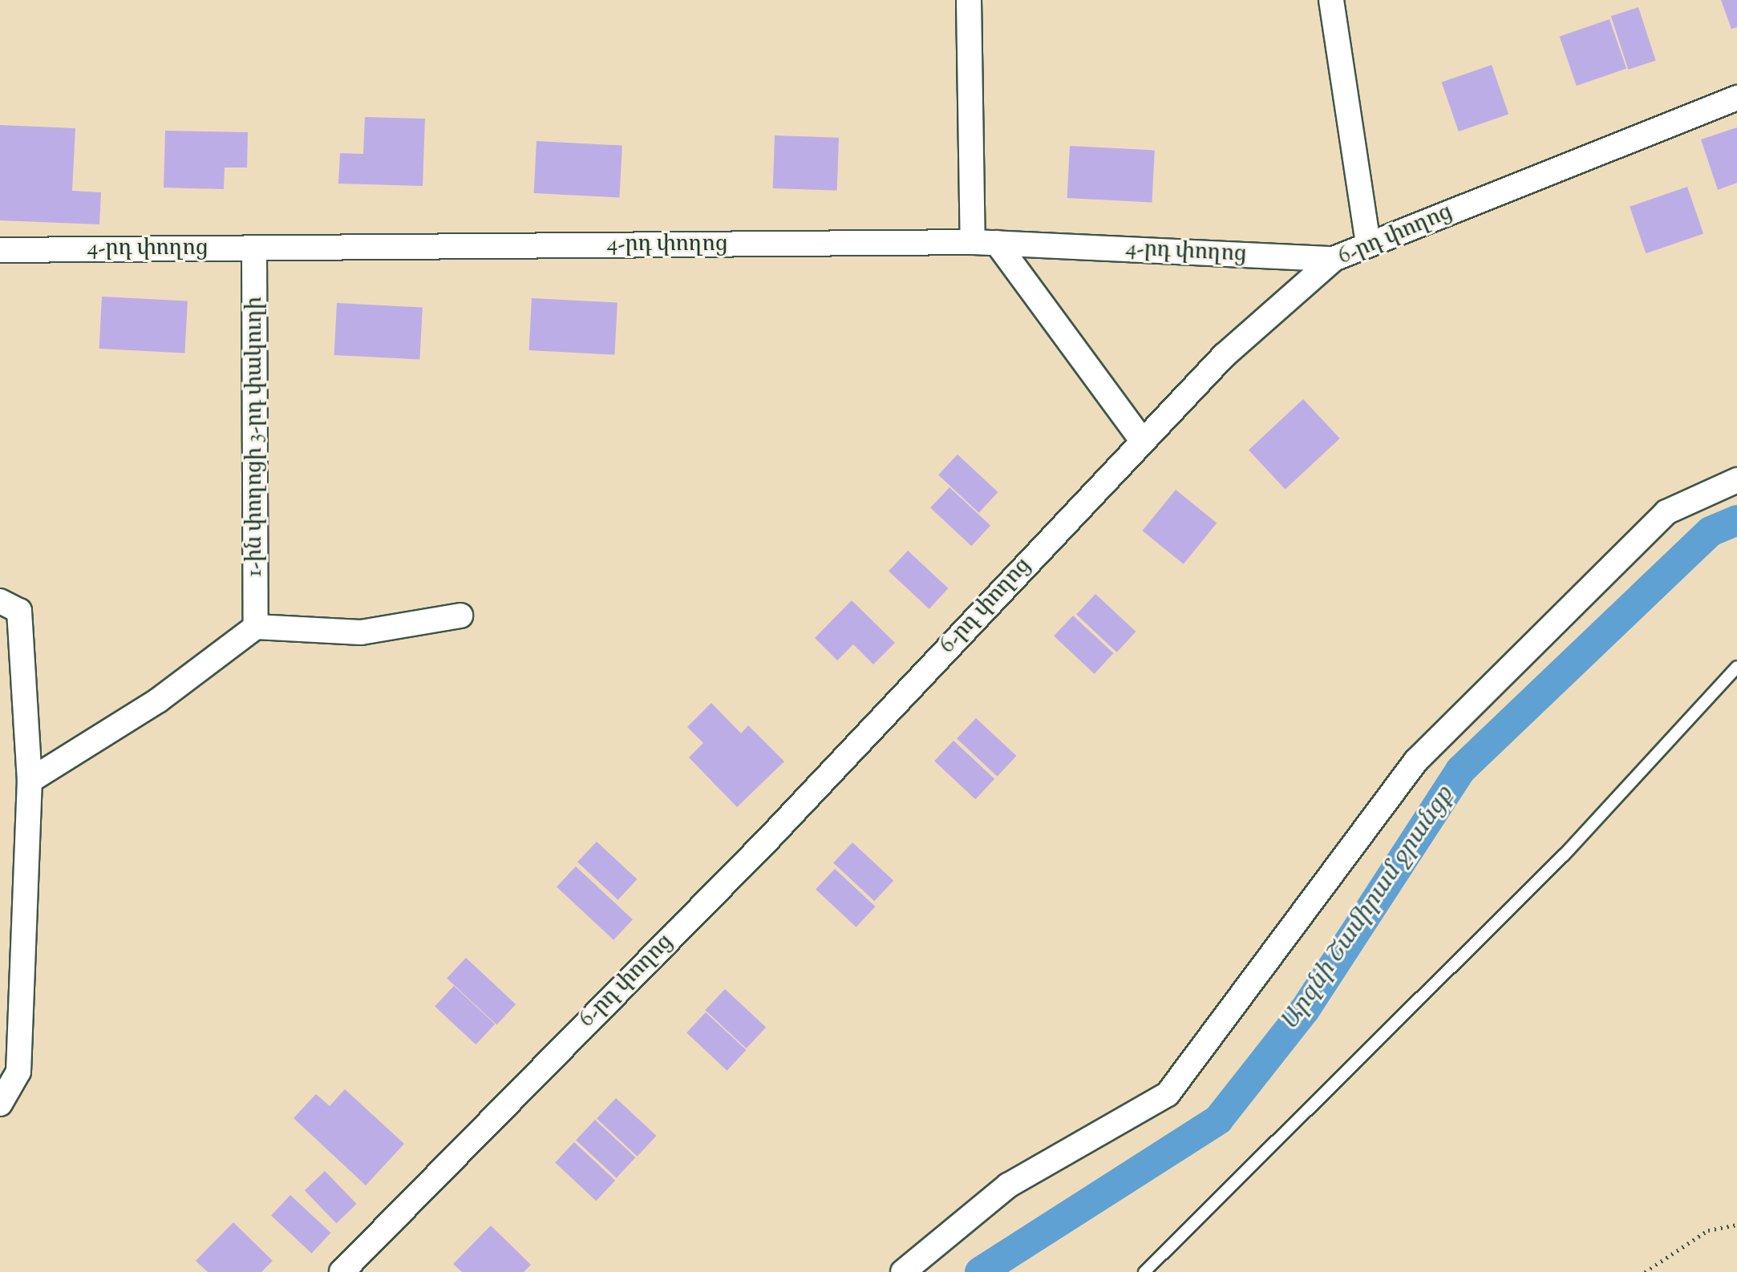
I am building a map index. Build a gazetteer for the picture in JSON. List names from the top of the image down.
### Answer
{
  "streets": {
    "street": ["6-րդ փողոց", "4-րդ փողոց", "1-ին փողոցի 3-րդ փակուղի"]
  },
  "crossings": [
    ["6-րդ փողոց", "4-րդ փողոց"],
    ["4-րդ փողոց", "1-ին փողոցի 3-րդ փակուղի"]
  ],
  "water": ["Արզնի Շամիրամ ջրանցք"]
}
